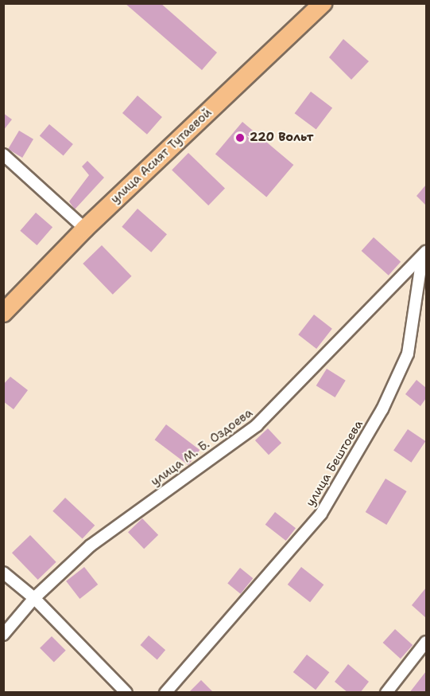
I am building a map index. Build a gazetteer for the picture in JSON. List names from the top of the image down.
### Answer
{
  "streets": {
    "main road": ["улица Асият Тутаевой"],
    "street": ["улица М. Б. Оздоева", "улица Бештоева"]
  },
  "crossings": [
    ["улица М. Б. Оздоева", "улица Бештоева"]
  ],
  "places": ["220 Вольт"]
}
